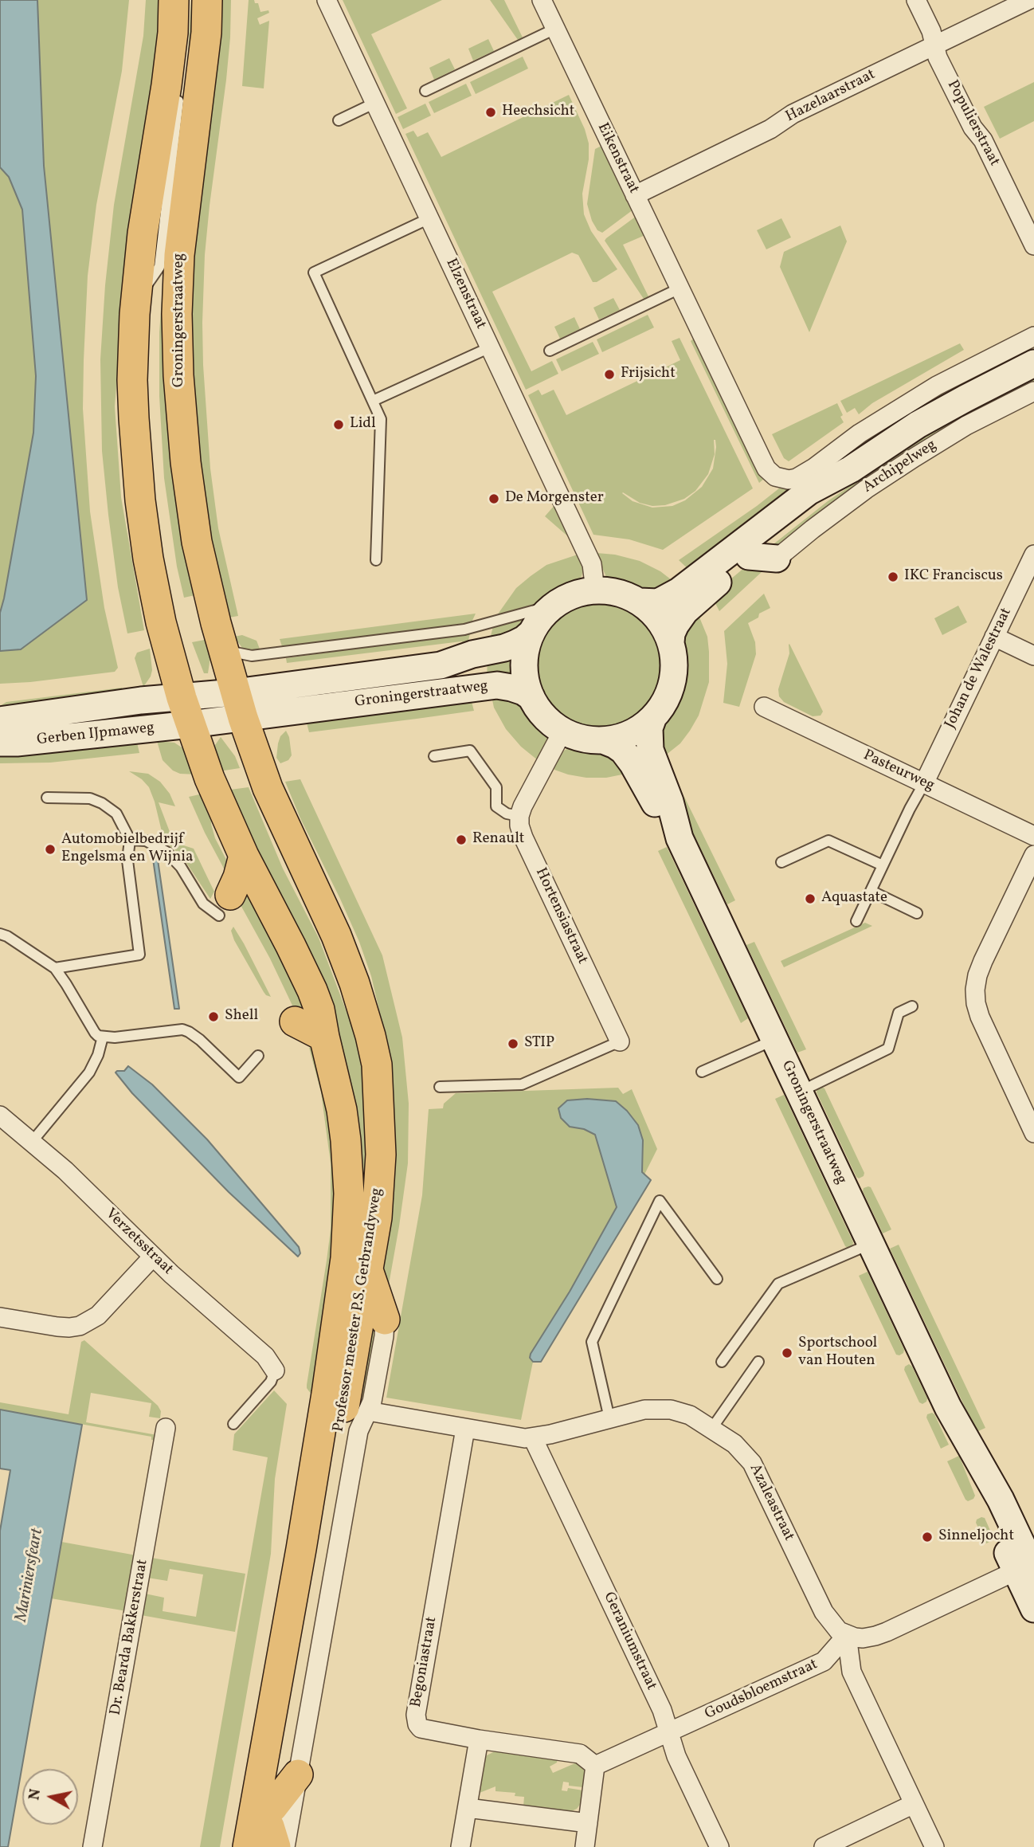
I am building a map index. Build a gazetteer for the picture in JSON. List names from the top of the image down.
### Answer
{
  "streets": {
    "main road": [
      "Groningerstraatweg",
      "Archipelweg",
      "Gerben IJpmaweg",
      "Professor meester P.S. Gerbrandyweg"
    ],
    "street": [
      "Hazelaarstraat",
      "Populierstraat",
      "Eikenstraat",
      "Elzenstraat",
      "Johan de Walestraat",
      "Pasteurweg",
      "Hortensiastraat",
      "Verzetsstraat",
      "Azaleastraat",
      "Dr. Bearda Bakkerstraat",
      "Geraniumstraat",
      "Begoniastraat",
      "Goudsbloemstraat"
    ]
  },
  "crossings": [
    ["Hazelaarstraat", "Populierstraat"],
    ["Hazelaarstraat", "Eikenstraat"],
    ["Eikenstraat", "Archipelweg"],
    ["Elzenstraat", "Groningerstraatweg"],
    ["Elzenstraat", "Archipelweg"],
    ["Groningerstraatweg", "Archipelweg"],
    ["Groningerstraatweg", "Professor meester P.S. Gerbrandyweg"],
    ["Johan de Walestraat", "Pasteurweg"],
    ["Gerben IJpmaweg", "Professor meester P.S. Gerbrandyweg"],
    ["Professor meester P.S. Gerbrandyweg", "Azaleastraat"],
    ["Azaleastraat", "Geraniumstraat"],
    ["Azaleastraat", "Begoniastraat"],
    ["Azaleastraat", "Goudsbloemstraat"],
    ["Geraniumstraat", "Goudsbloemstraat"]
  ],
  "water": ["Mariniersfeart"],
  "places": [
    "Heechsicht",
    "Frijsicht",
    "Lidl",
    "De Morgenster",
    "IKC Franciscus",
    "Renault",
    "Automobielbedrijf Engelsma en Wijnia",
    "Aquastate",
    "Shell",
    "STIP",
    "Sportschool van Houten",
    "Sinneljocht"
  ],
  "north": "left"
}
